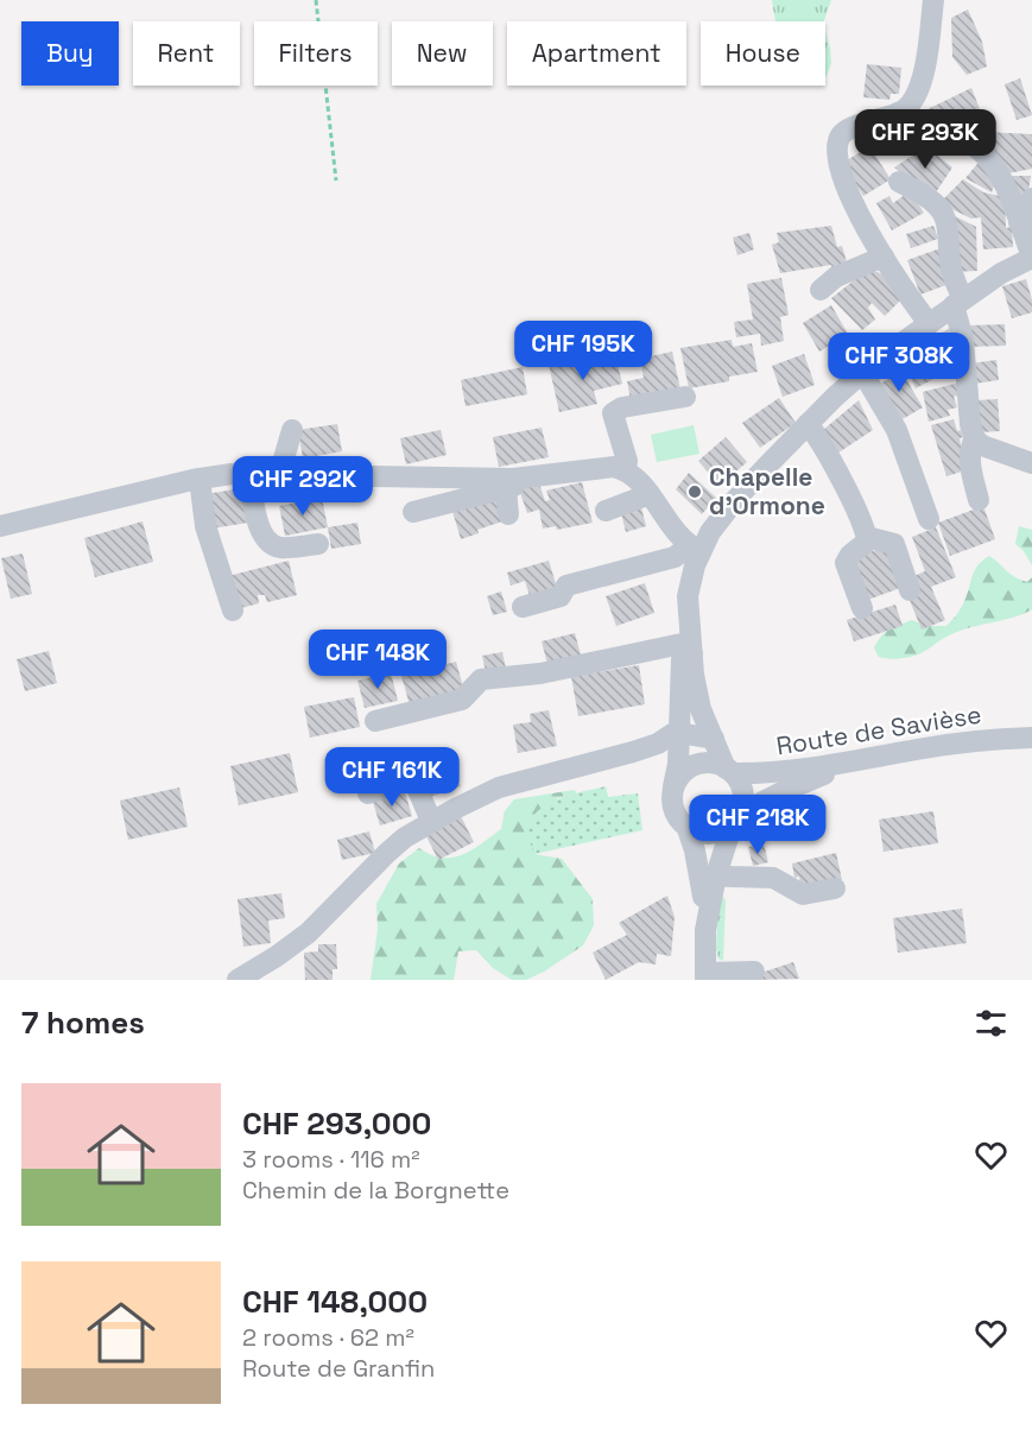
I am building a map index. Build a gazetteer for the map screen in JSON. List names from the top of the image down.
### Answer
{
  "streets": {
    "street": ["Route de Savièse"]
  },
  "places": ["Chapelle d'Ormone"],
  "page": {
    "chip": [
      "Buy",
      "Rent",
      "Filters",
      "New",
      "Apartment",
      "House"
    ],
    "price": [
      "CHF 293K",
      "CHF 195K",
      "CHF 308K",
      "CHF 292K",
      "CHF 148K",
      "CHF 161K",
      "CHF 218K"
    ],
    "heading": "7 homes",
    "list": [
      {
        "name": "CHF 293,000",
        "note": "3 rooms · 116 m² · Chemin de la Borgnette"
      },
      {
        "name": "CHF 148,000",
        "note": "2 rooms · 62 m² · Route de Granfin"
      }
    ]
  }
}
